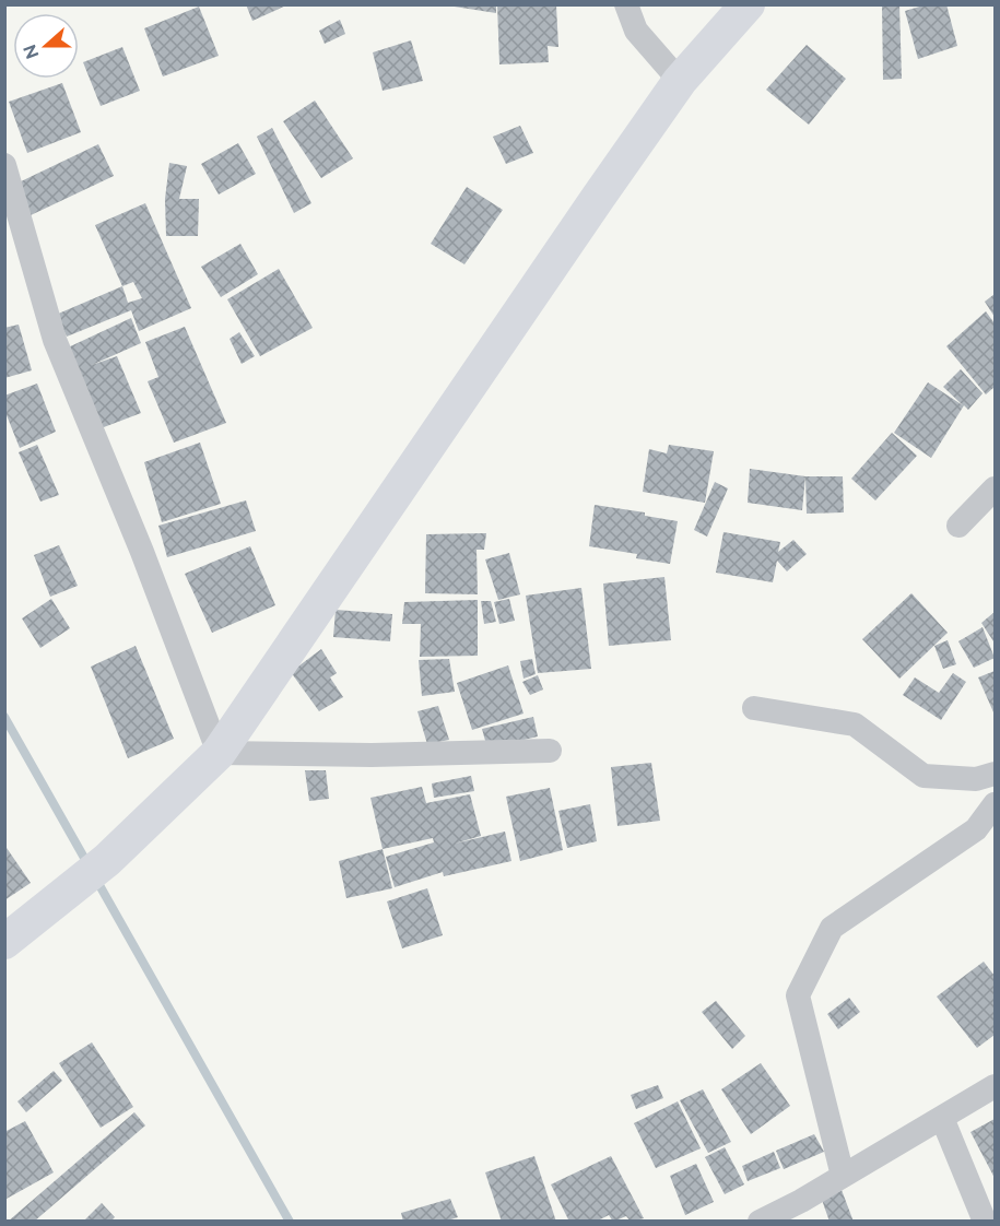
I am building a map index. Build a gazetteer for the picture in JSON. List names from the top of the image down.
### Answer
{
  "north": "left"
}
